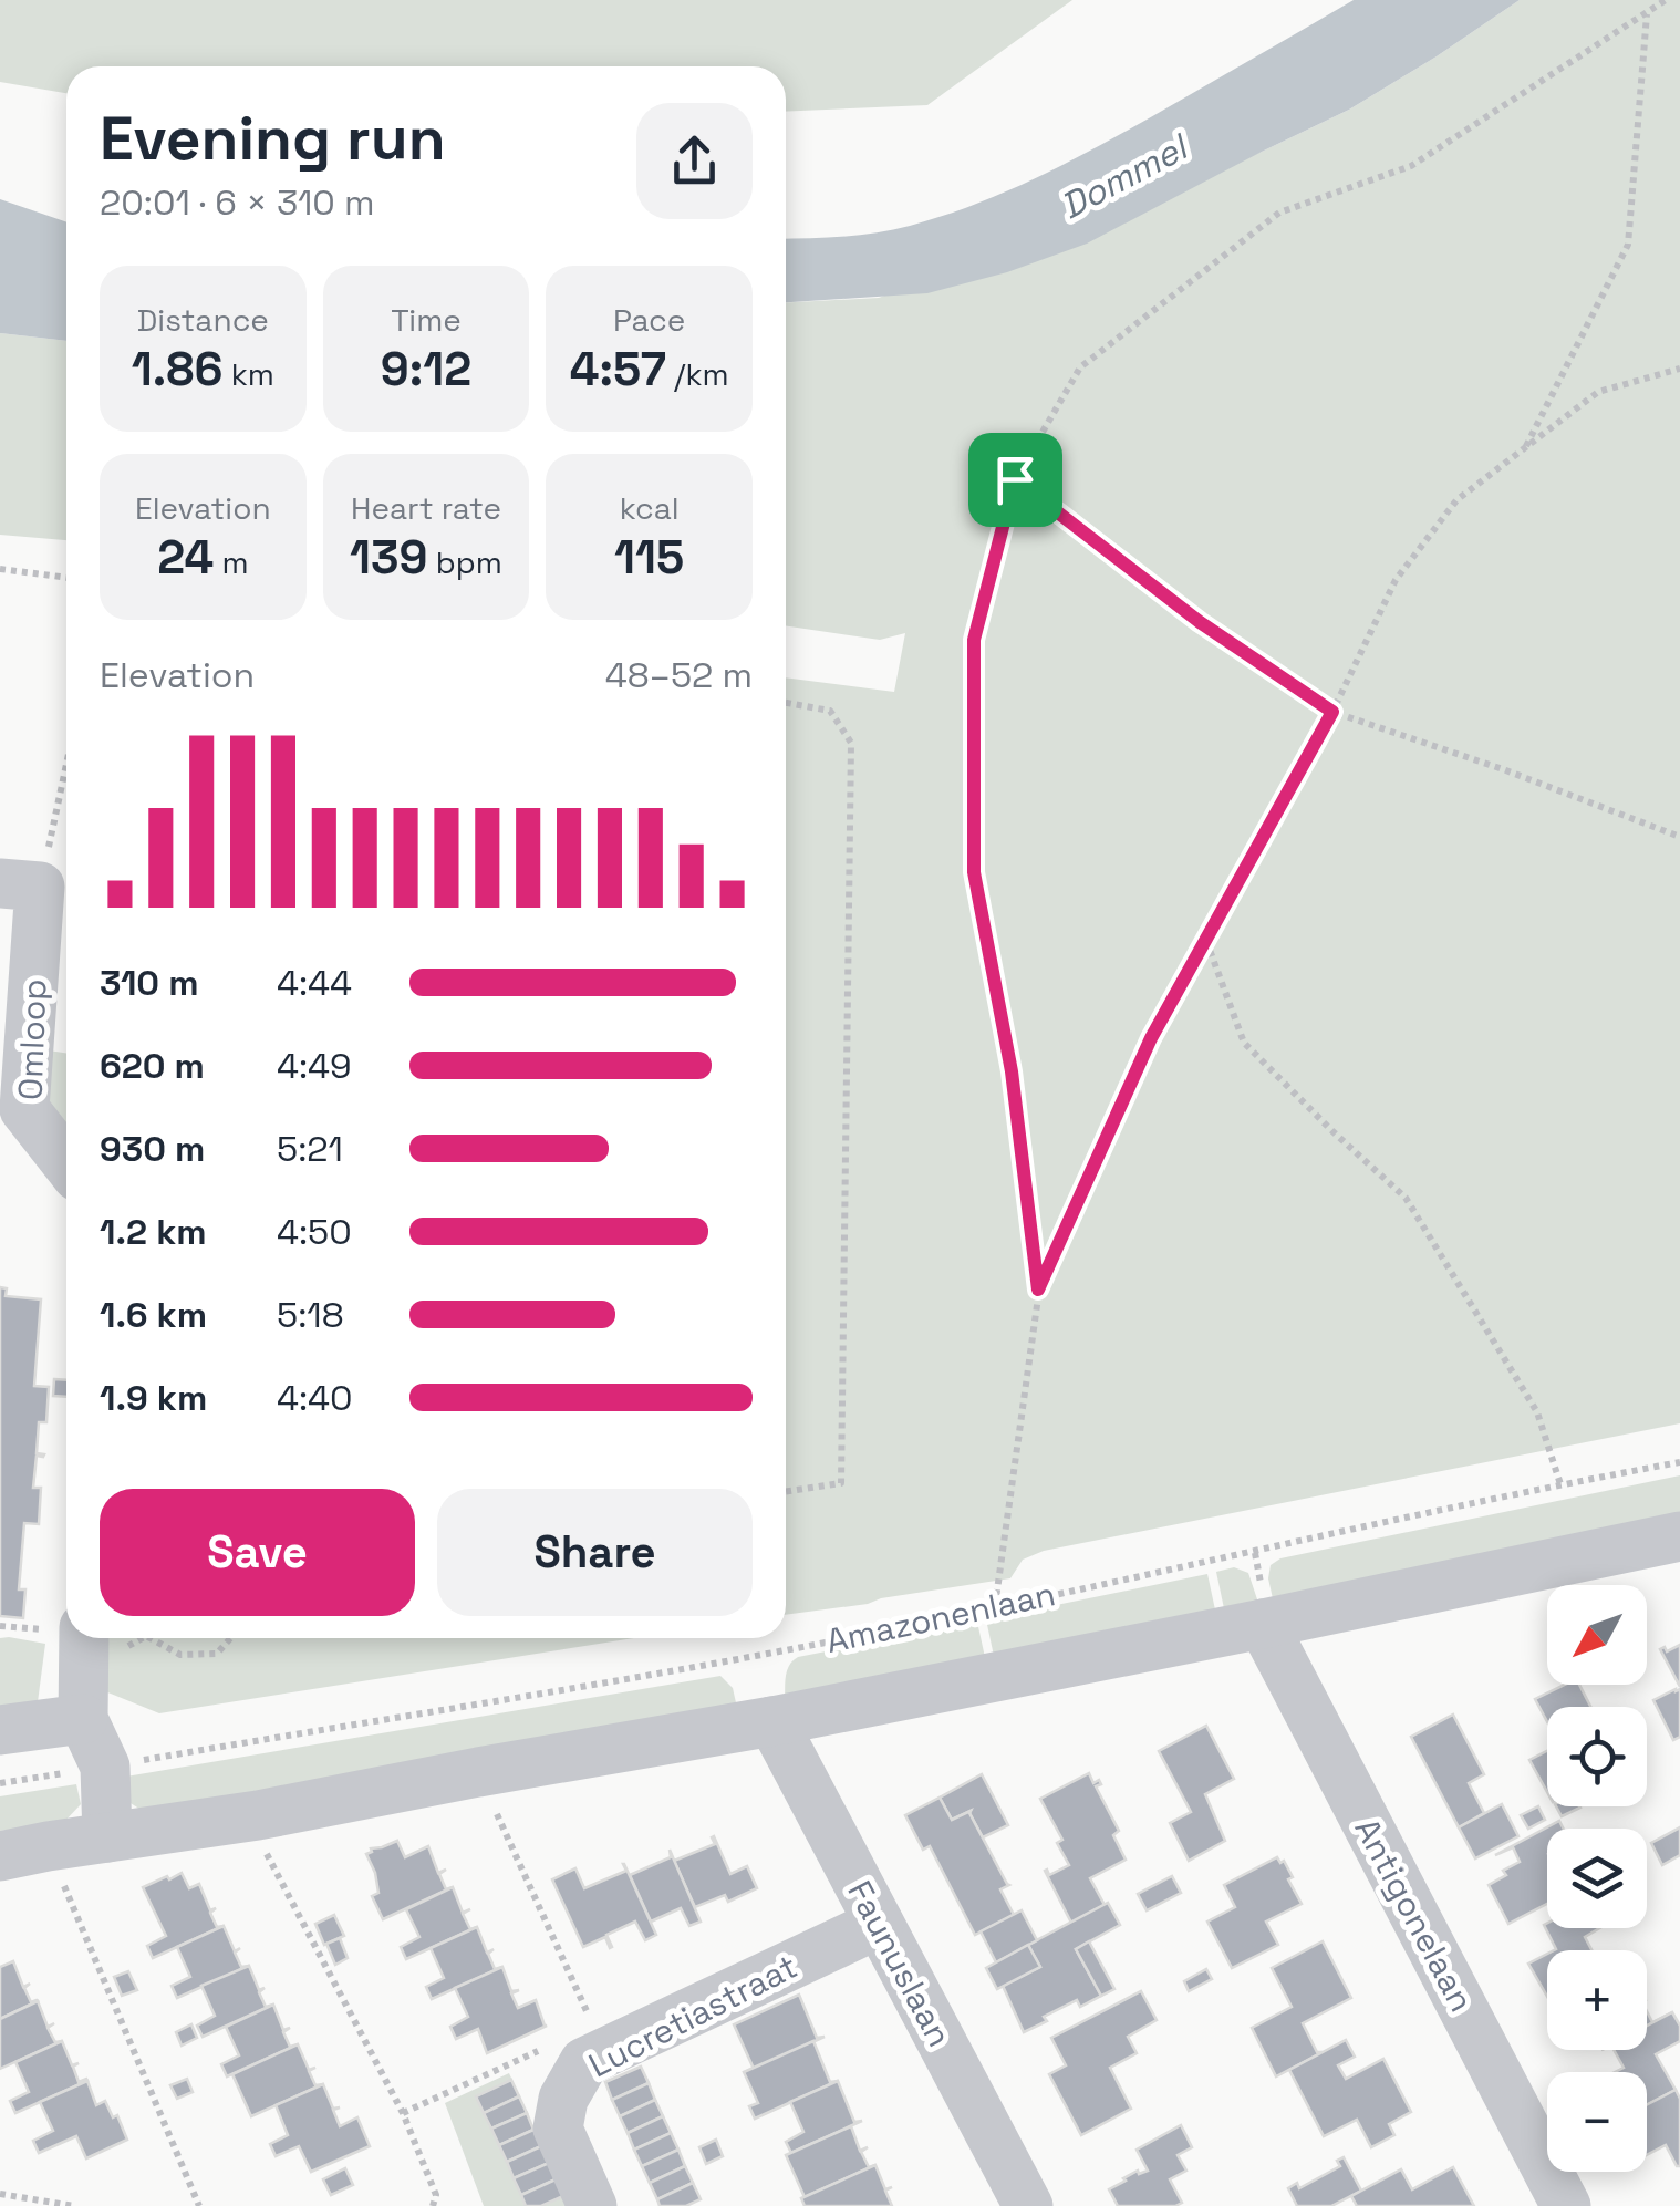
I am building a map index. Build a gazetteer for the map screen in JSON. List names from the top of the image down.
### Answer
{
  "streets": {
    "street": [
      "Omloop",
      "Amazonenlaan",
      "Antigonelaan",
      "Faunuslaan",
      "Lucretiastraat"
    ]
  },
  "crossings": [
    ["Amazonenlaan", "Antigonelaan"],
    ["Amazonenlaan", "Faunuslaan"],
    ["Faunuslaan", "Lucretiastraat"]
  ],
  "water": ["Dommel"],
  "north": "bottom left",
  "page": {
    "heading": ["Evening run", "20:01 · 6 × 310 m"],
    "stats": [
      ["Distance", "1.86 km"],
      ["Time", "9:12"],
      ["Pace", "4:57 /km"],
      ["Elevation", "24 m"],
      ["Heart rate", "139 bpm"],
      ["kcal", "115"]
    ],
    "chart": ["Elevation", "48–52 m"],
    "list": [
      {
        "name": "310 m",
        "note": "4:44"
      },
      {
        "name": "620 m",
        "note": "4:49"
      },
      {
        "name": "930 m",
        "note": "5:21"
      },
      {
        "name": "1.2 km",
        "note": "4:50"
      },
      {
        "name": "1.6 km",
        "note": "5:18"
      },
      {
        "name": "1.9 km",
        "note": "4:40"
      }
    ],
    "buttons": ["Save", "Share"],
    "map_buttons": ["+", "−"]
  }
}
